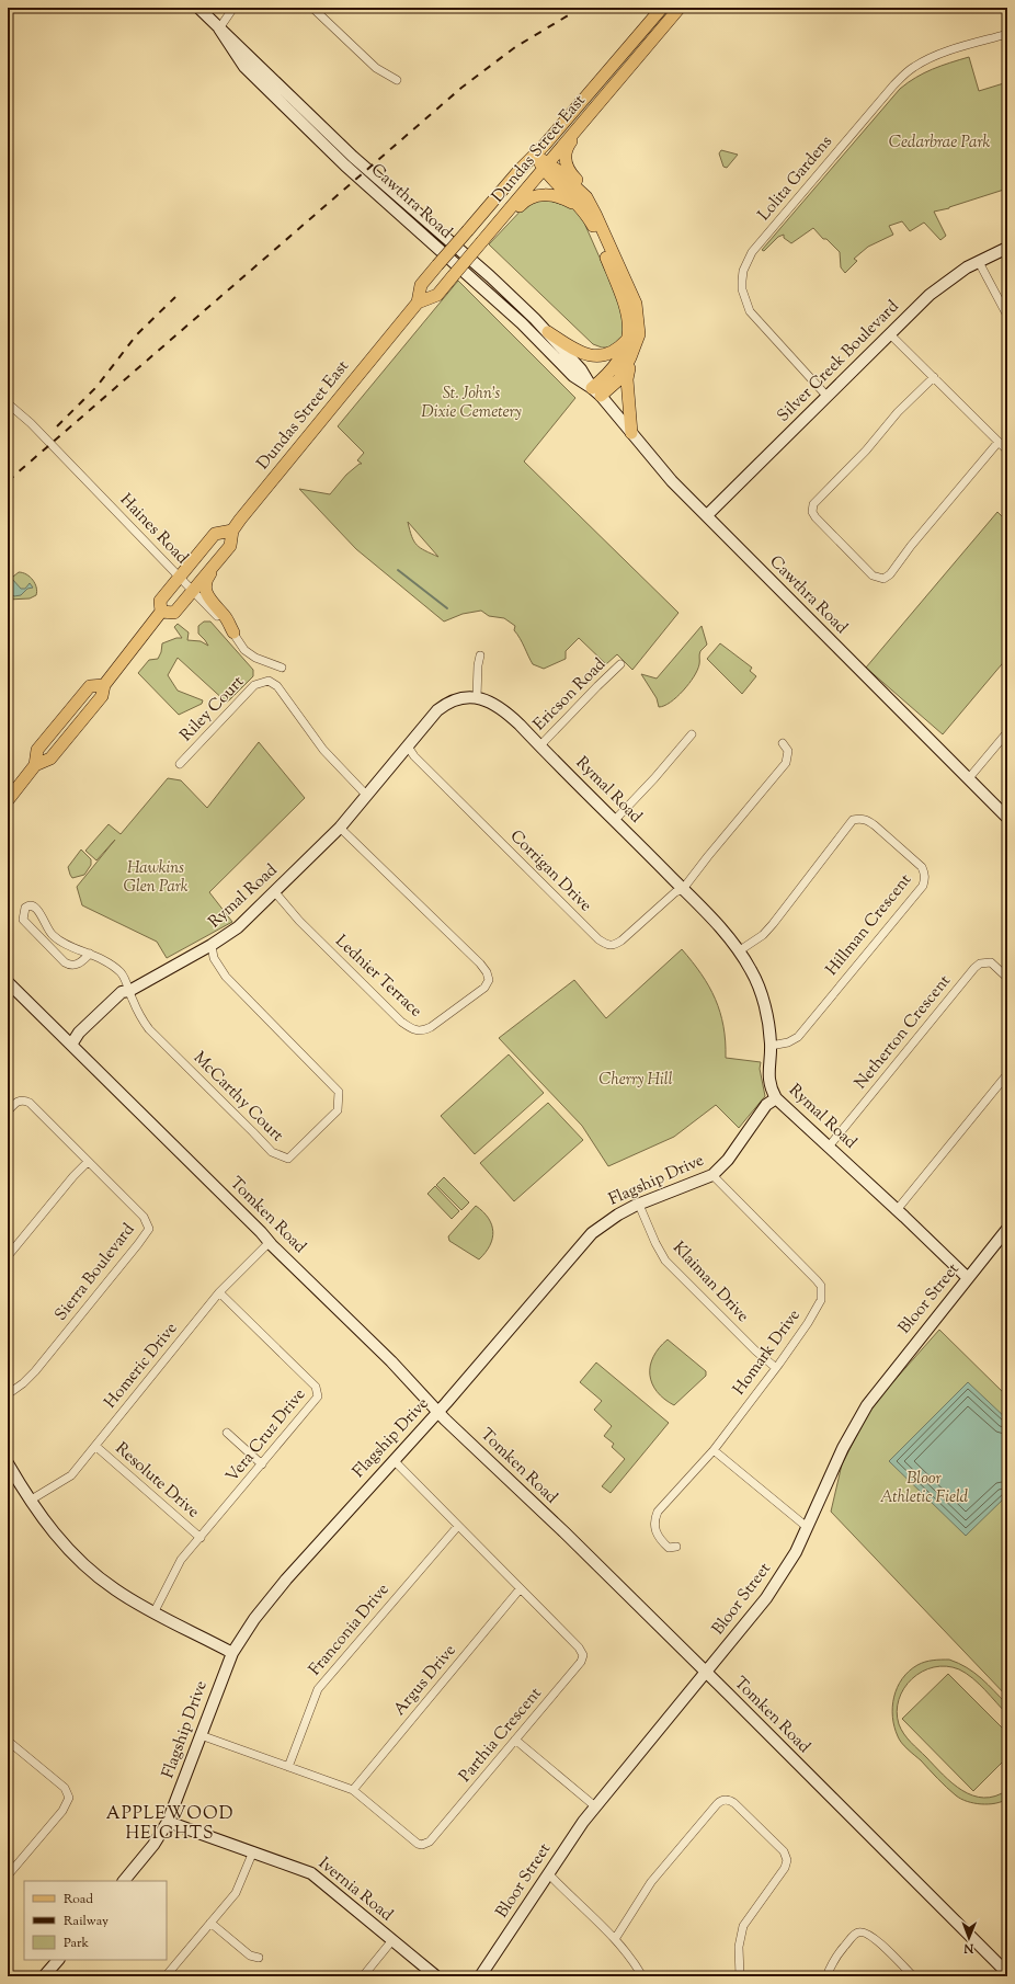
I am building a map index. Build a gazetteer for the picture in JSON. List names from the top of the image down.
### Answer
{
  "streets": {
    "main road": ["Dundas Street East"],
    "street": [
      "Lolita Gardens",
      "Cawthra Road",
      "Silver Creek Boulevard",
      "Haines Road",
      "Ericson Road",
      "Riley Court",
      "Rymal Road",
      "Corrigan Drive",
      "Hillman Crescent",
      "Lednier Terrace",
      "Netherton Crescent",
      "McCarthy Court",
      "Flagship Drive",
      "Tomken Road",
      "Sierra Boulevard",
      "Klaiman Drive",
      "Bloor Street",
      "Homark Drive",
      "Homeric Drive",
      "Vera Cruz Drive",
      "Resolute Drive",
      "Franconia Drive",
      "Argus Drive",
      "Parthia Crescent",
      "Ivernia Road"
    ]
  },
  "crossings": [
    ["Dundas Street East", "Haines Road"],
    ["Lolita Gardens", "Silver Creek Boulevard"],
    ["Cawthra Road", "Silver Creek Boulevard"],
    ["Ericson Road", "Rymal Road"],
    ["Riley Court", "Rymal Road"],
    ["Rymal Road", "Corrigan Drive"],
    ["Rymal Road", "Hillman Crescent"],
    ["Rymal Road", "Lednier Terrace"],
    ["Rymal Road", "Netherton Crescent"],
    ["Rymal Road", "McCarthy Court"],
    ["Rymal Road", "Flagship Drive"],
    ["Rymal Road", "Tomken Road"],
    ["Rymal Road", "Bloor Street"],
    ["Flagship Drive", "Tomken Road"],
    ["Flagship Drive", "Klaiman Drive"],
    ["Flagship Drive", "Homark Drive"],
    ["Flagship Drive", "Parthia Crescent"],
    ["Flagship Drive", "Ivernia Road"],
    ["Tomken Road", "Bloor Street"],
    ["Tomken Road", "Homeric Drive"],
    ["Klaiman Drive", "Homark Drive"],
    ["Homeric Drive", "Vera Cruz Drive"],
    ["Homeric Drive", "Resolute Drive"],
    ["Vera Cruz Drive", "Resolute Drive"],
    ["Franconia Drive", "Parthia Crescent"],
    ["Argus Drive", "Parthia Crescent"]
  ],
  "districts": ["APPLEWOOD HEIGHTS"],
  "parks": [
    "Cedarbrae Park",
    "St. John’s Dixie Cemetery",
    "Hawkins Glen Park",
    "Cherry Hill",
    "Bloor Athletic Field"
  ],
  "legend": ["Road", "Railway", "Park"],
  "north": "bottom"
}
